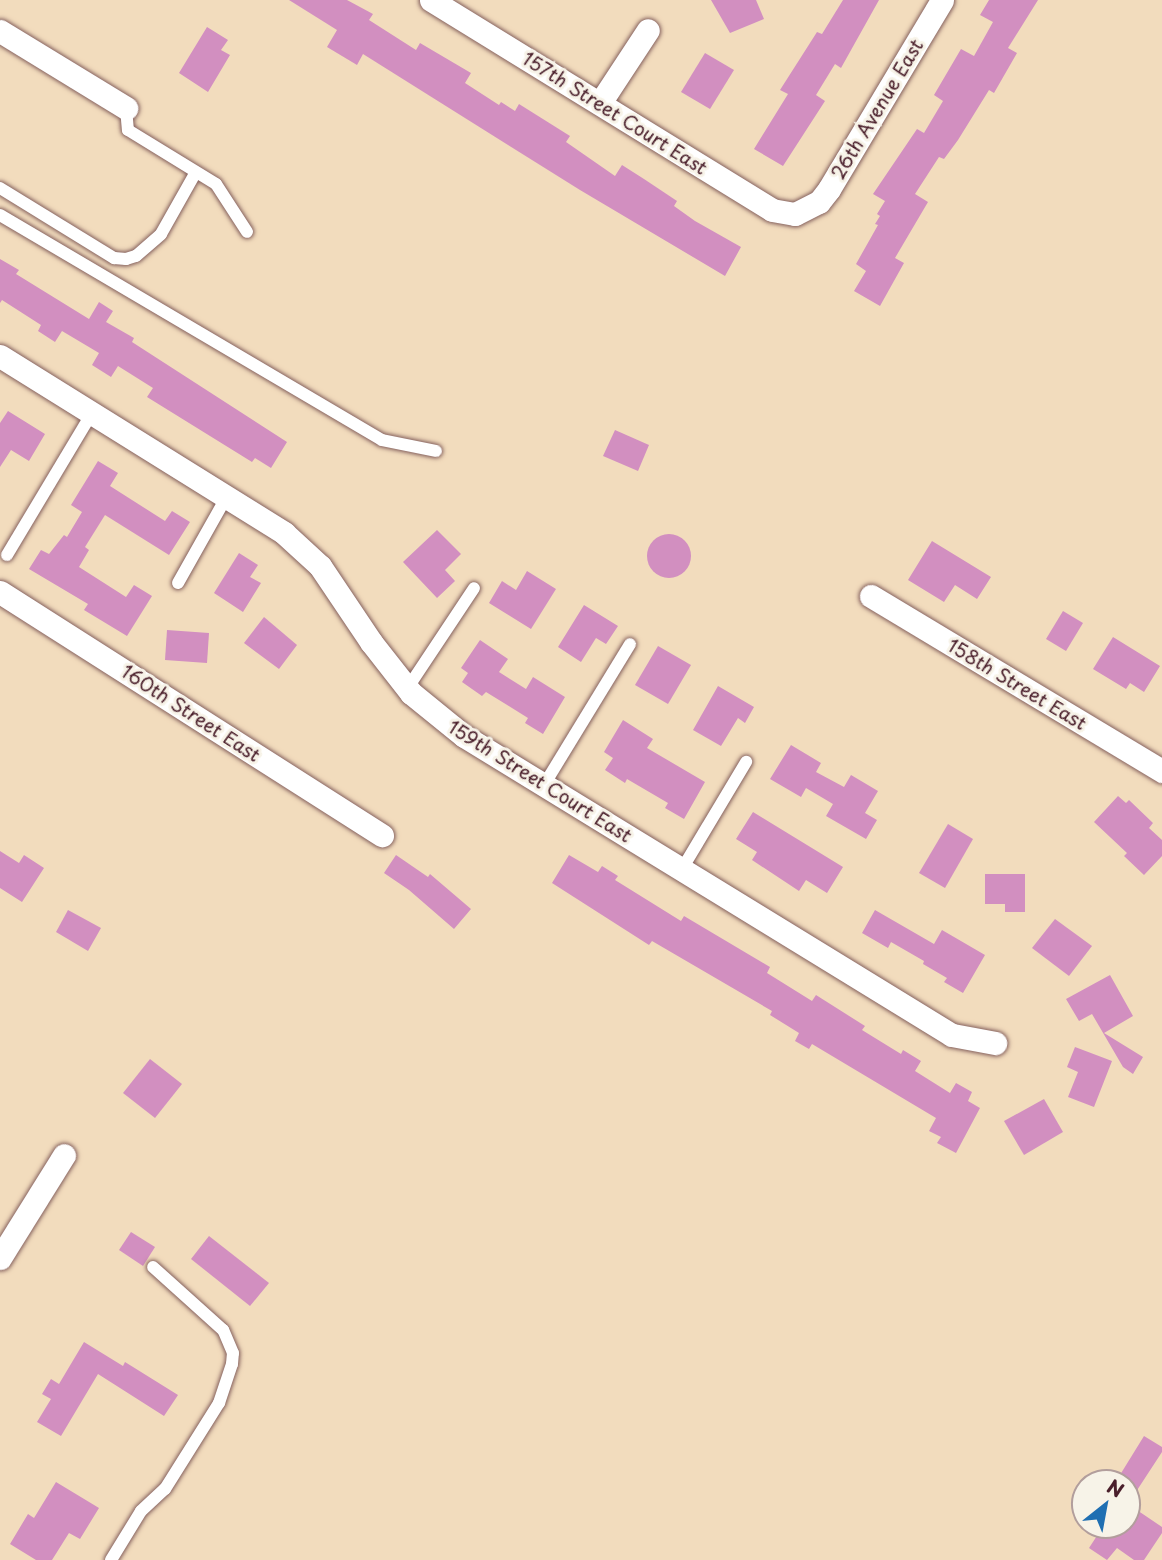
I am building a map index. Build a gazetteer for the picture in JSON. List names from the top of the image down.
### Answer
{
  "streets": {
    "street": [
      "26th Avenue East",
      "157th Street Court East",
      "158th Street East",
      "160th Street East",
      "159th Street Court East"
    ]
  },
  "crossings": [
    ["26th Avenue East", "157th Street Court East"]
  ],
  "north": "top right"
}
